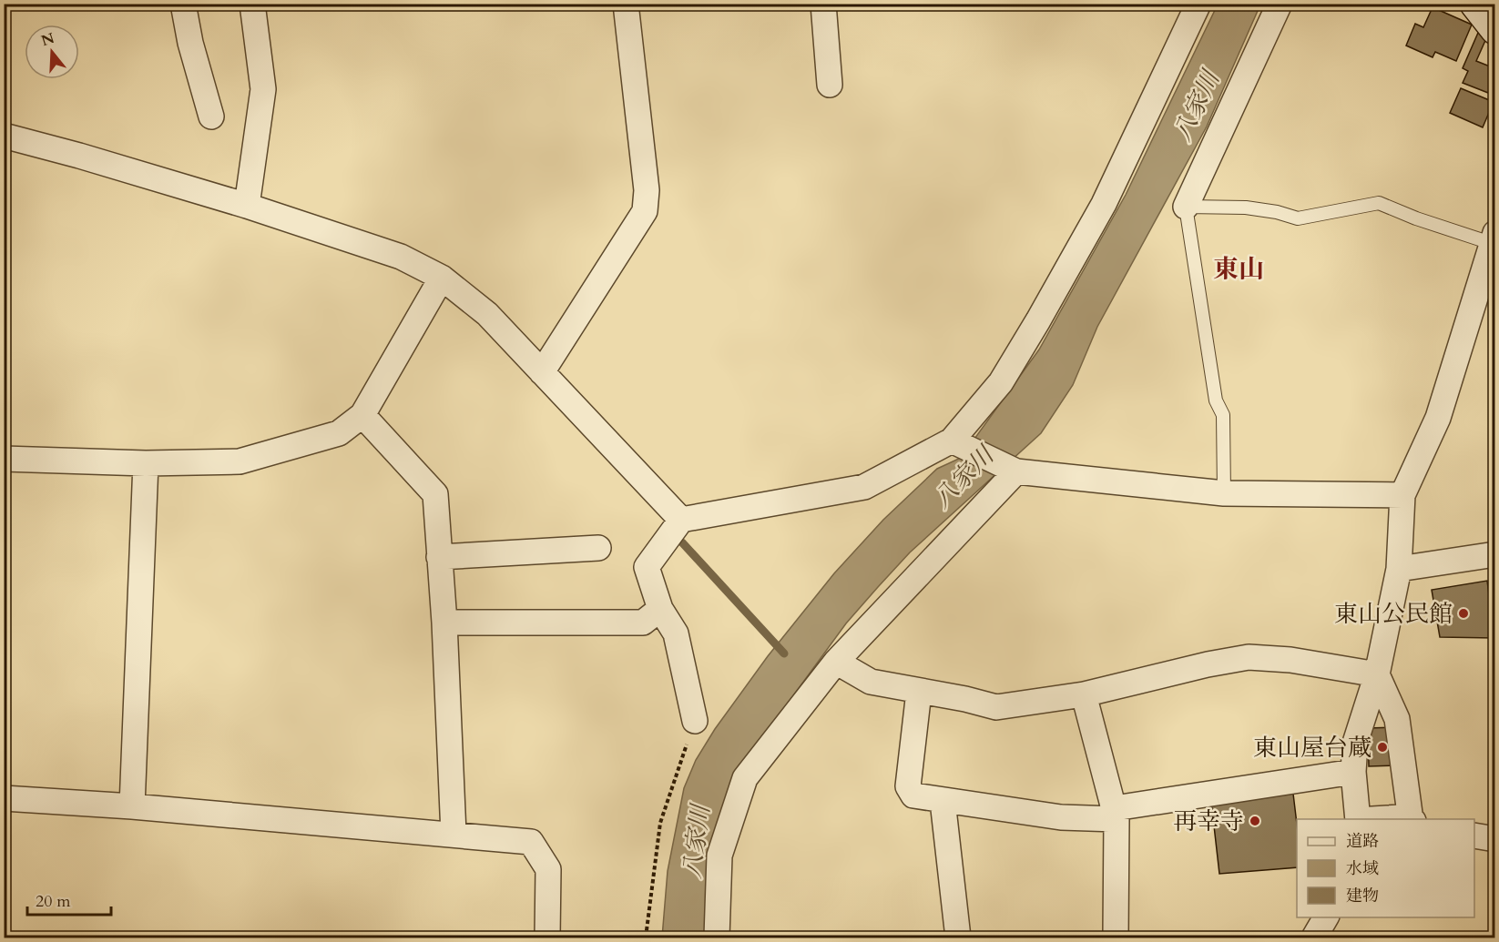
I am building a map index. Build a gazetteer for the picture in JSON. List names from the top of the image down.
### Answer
{
  "districts": ["東山"],
  "water": ["八家川"],
  "places": ["東山公民館", "東山屋台蔵", "再幸寺"],
  "legend": ["道路", "水域", "建物"],
  "scale_bar": "20 m",
  "north": "top"
}
